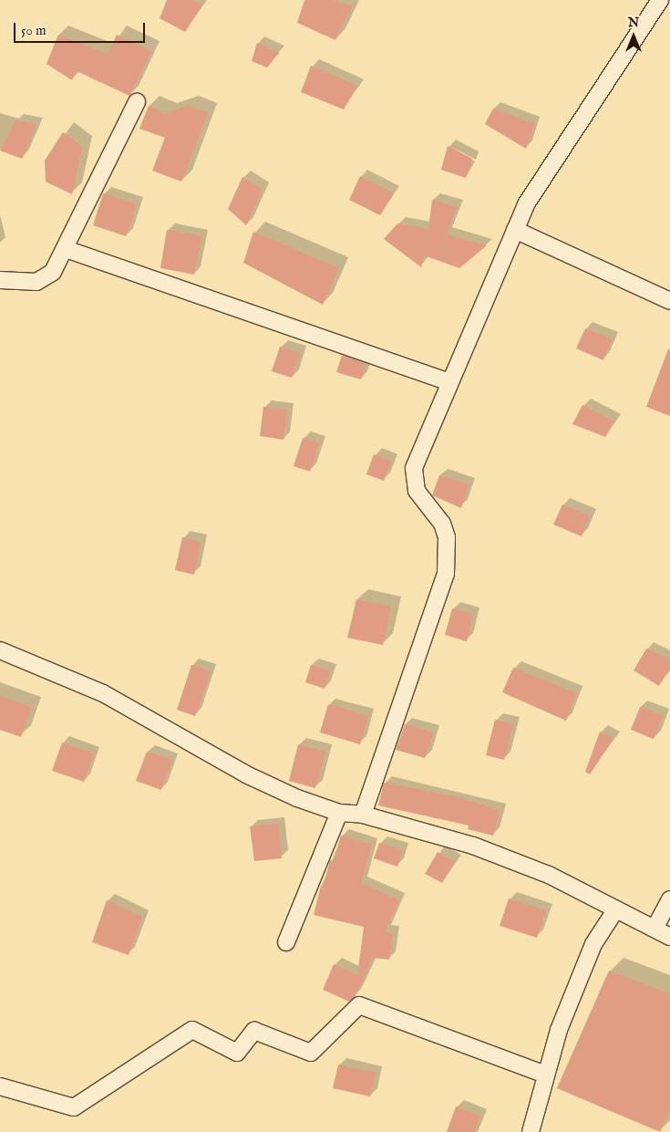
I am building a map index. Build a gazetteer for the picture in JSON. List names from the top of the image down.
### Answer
{
  "scale_bar": "50 m",
  "north": "top"
}
